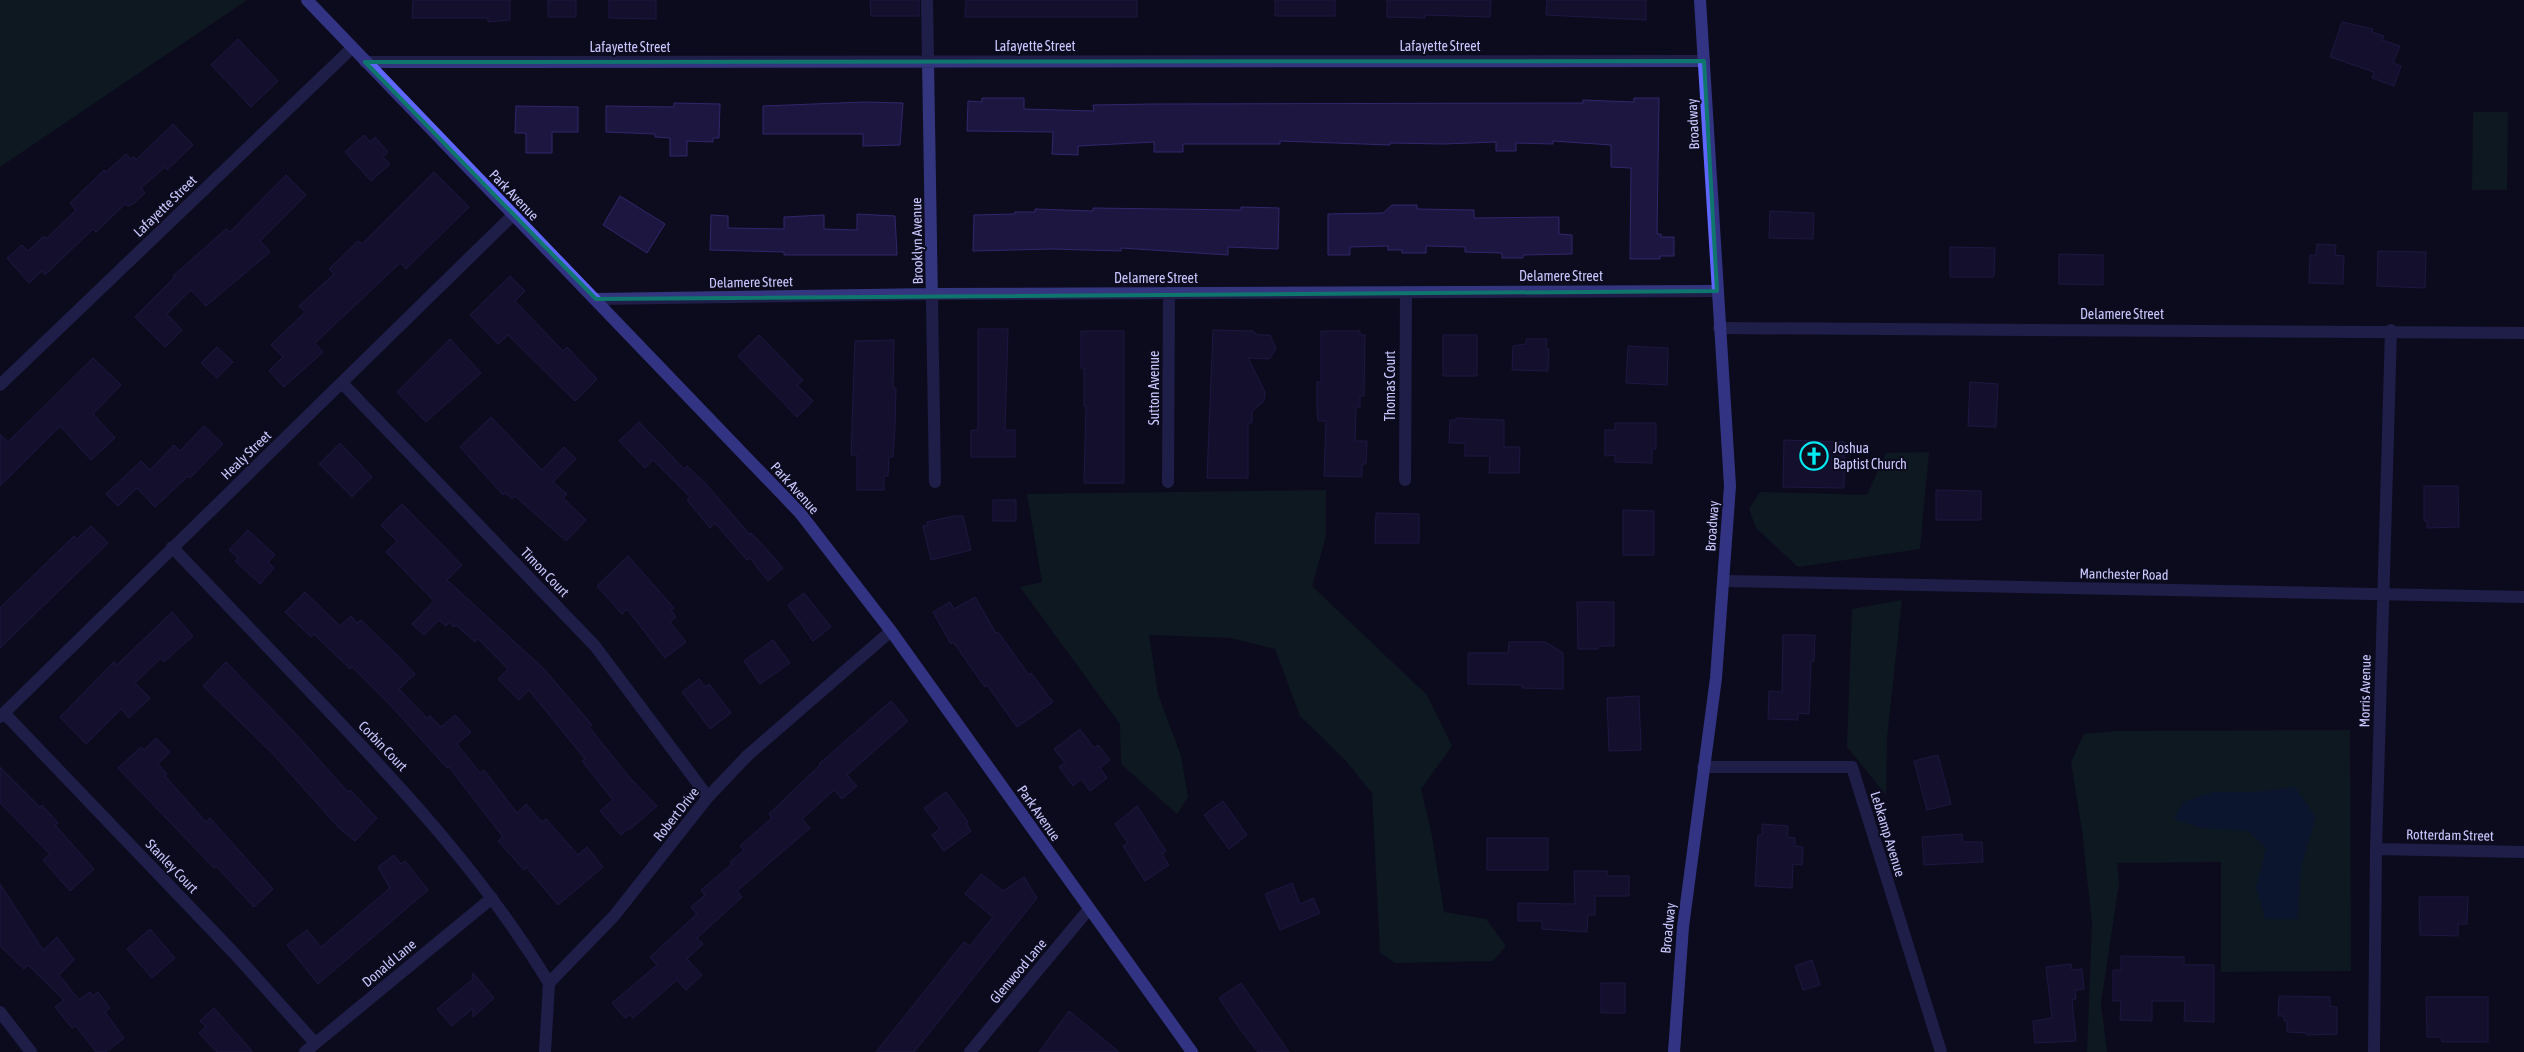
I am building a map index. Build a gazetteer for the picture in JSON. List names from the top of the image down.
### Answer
{
  "streets": {
    "main road": ["Broadway", "Park Avenue"],
    "street": [
      "Lafayette Street",
      "Brooklyn Avenue",
      "Delamere Street",
      "Thomas Court",
      "Sutton Avenue",
      "Healy Street",
      "Timon Court",
      "Manchester Road",
      "Morris Avenue",
      "Corbin Court",
      "Robert Drive",
      "Lebkamp Avenue",
      "Rotterdam Street",
      "Stanley Court",
      "Donald Lane",
      "Glenwood Lane"
    ]
  },
  "crossings": [
    ["Lafayette Street", "Broadway"],
    ["Lafayette Street", "Park Avenue"],
    ["Lafayette Street", "Brooklyn Avenue"],
    ["Broadway", "Delamere Street"],
    ["Broadway", "Manchester Road"],
    ["Broadway", "Lebkamp Avenue"],
    ["Park Avenue", "Delamere Street"],
    ["Park Avenue", "Healy Street"],
    ["Park Avenue", "Robert Drive"],
    ["Park Avenue", "Glenwood Lane"],
    ["Brooklyn Avenue", "Delamere Street"],
    ["Delamere Street", "Thomas Court"],
    ["Delamere Street", "Sutton Avenue"],
    ["Delamere Street", "Morris Avenue"],
    ["Healy Street", "Timon Court"],
    ["Healy Street", "Corbin Court"],
    ["Healy Street", "Stanley Court"],
    ["Timon Court", "Robert Drive"],
    ["Manchester Road", "Morris Avenue"],
    ["Morris Avenue", "Rotterdam Street"],
    ["Corbin Court", "Robert Drive"],
    ["Corbin Court", "Donald Lane"],
    ["Stanley Court", "Donald Lane"]
  ],
  "places": {
    "church": ["Joshua Baptist Church"]
  }
}
